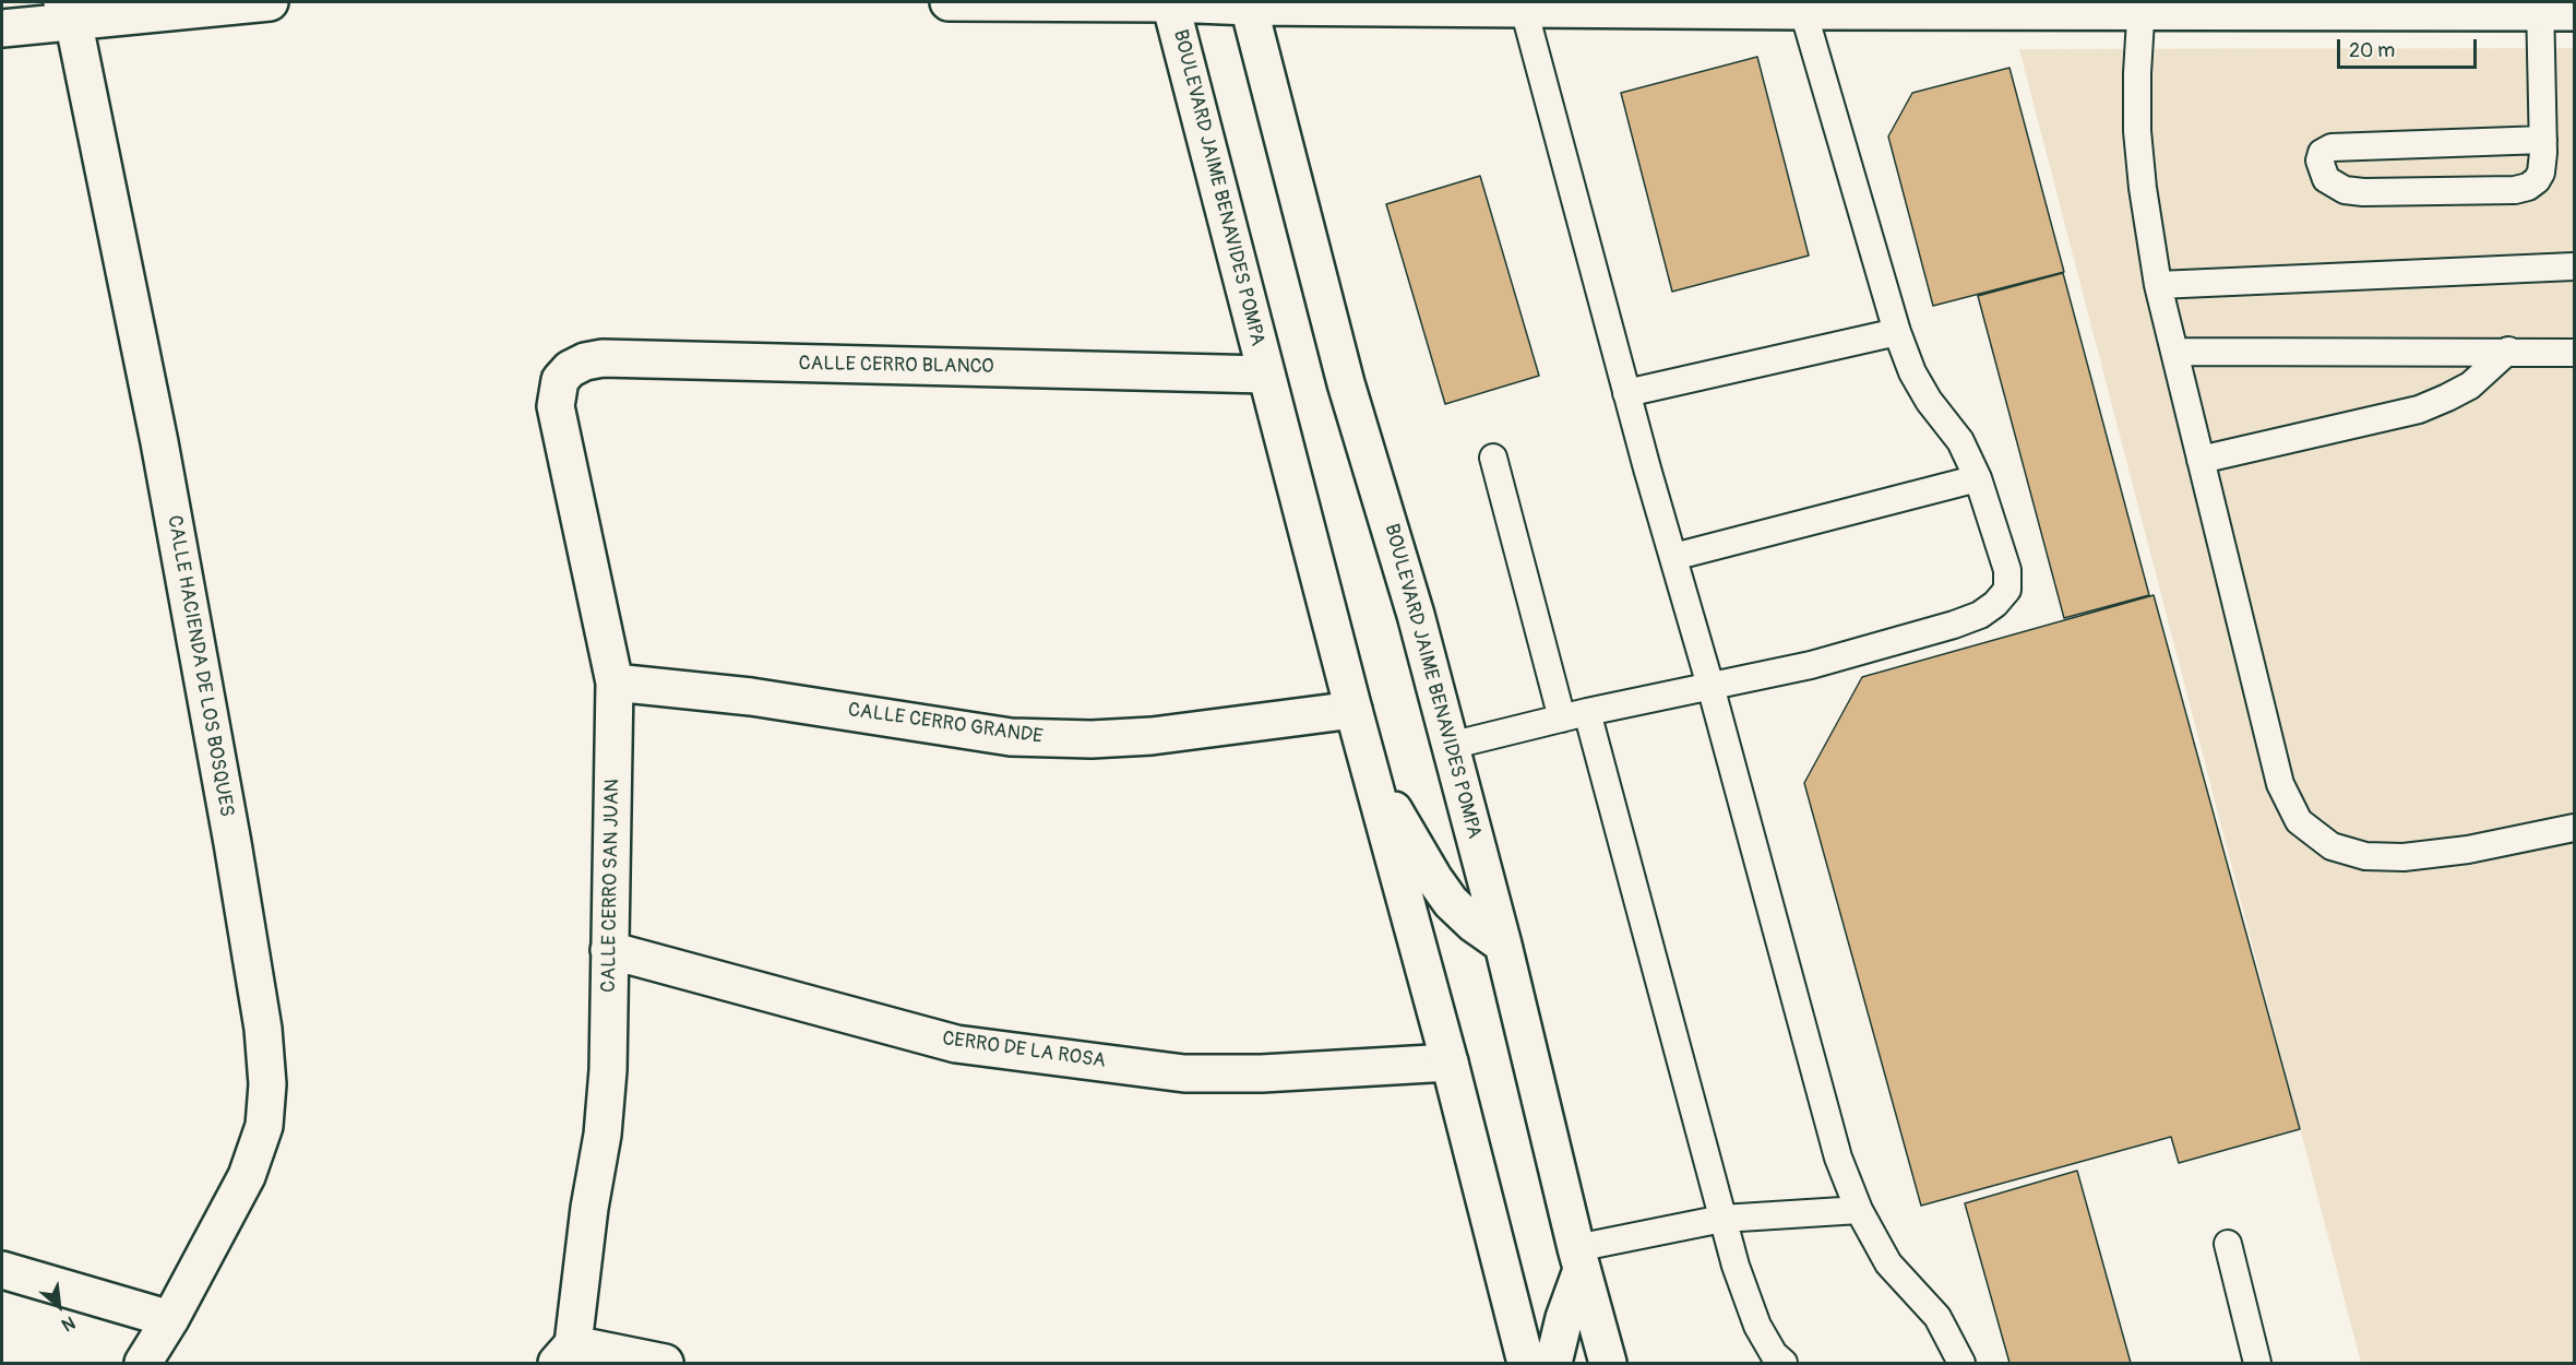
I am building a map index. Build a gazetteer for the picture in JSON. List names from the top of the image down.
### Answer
{
  "streets": {
    "street": [
      "BOULEVARD JAIME BENAVIDES POMPA",
      "CALLE CERRO BLANCO",
      "CALLE HACIENDA DE LOS BOSQUES",
      "CALLE CERRO GRANDE",
      "CALLE CERRO SAN JUAN",
      "CERRO DE LA ROSA"
    ]
  },
  "crossings": [
    ["BOULEVARD JAIME BENAVIDES POMPA", "CALLE CERRO BLANCO"],
    ["BOULEVARD JAIME BENAVIDES POMPA", "CALLE CERRO GRANDE"],
    ["BOULEVARD JAIME BENAVIDES POMPA", "CERRO DE LA ROSA"],
    ["CALLE CERRO BLANCO", "CALLE CERRO SAN JUAN"],
    ["CALLE CERRO GRANDE", "CALLE CERRO SAN JUAN"],
    ["CALLE CERRO SAN JUAN", "CERRO DE LA ROSA"]
  ],
  "scale_bar": "20 m",
  "north": "bottom right"
}
